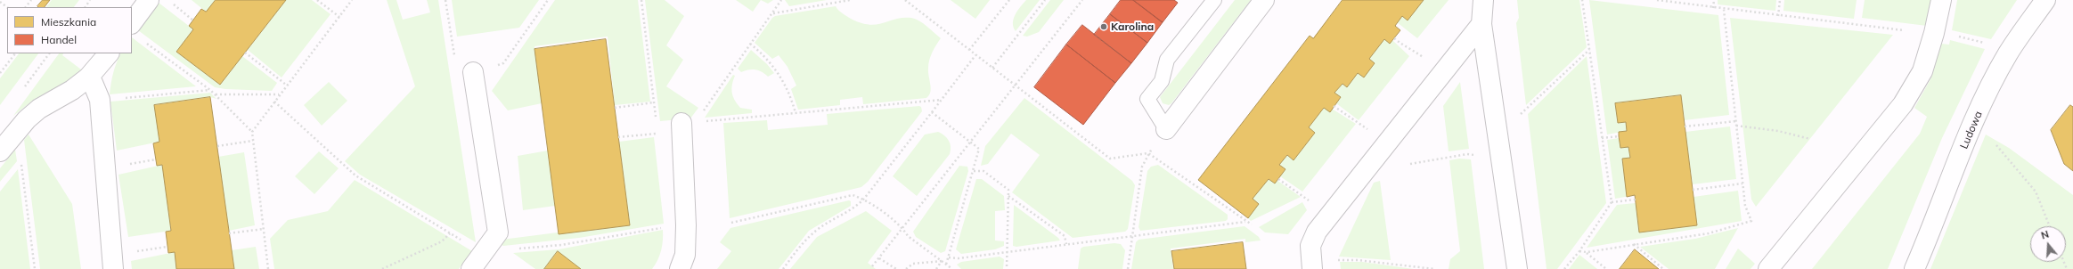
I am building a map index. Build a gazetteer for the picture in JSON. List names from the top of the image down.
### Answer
{
  "streets": {
    "street": ["Ludowa"]
  },
  "places": ["Karolina"],
  "legend": ["Mieszkania", "Handel"],
  "north": "top"
}
